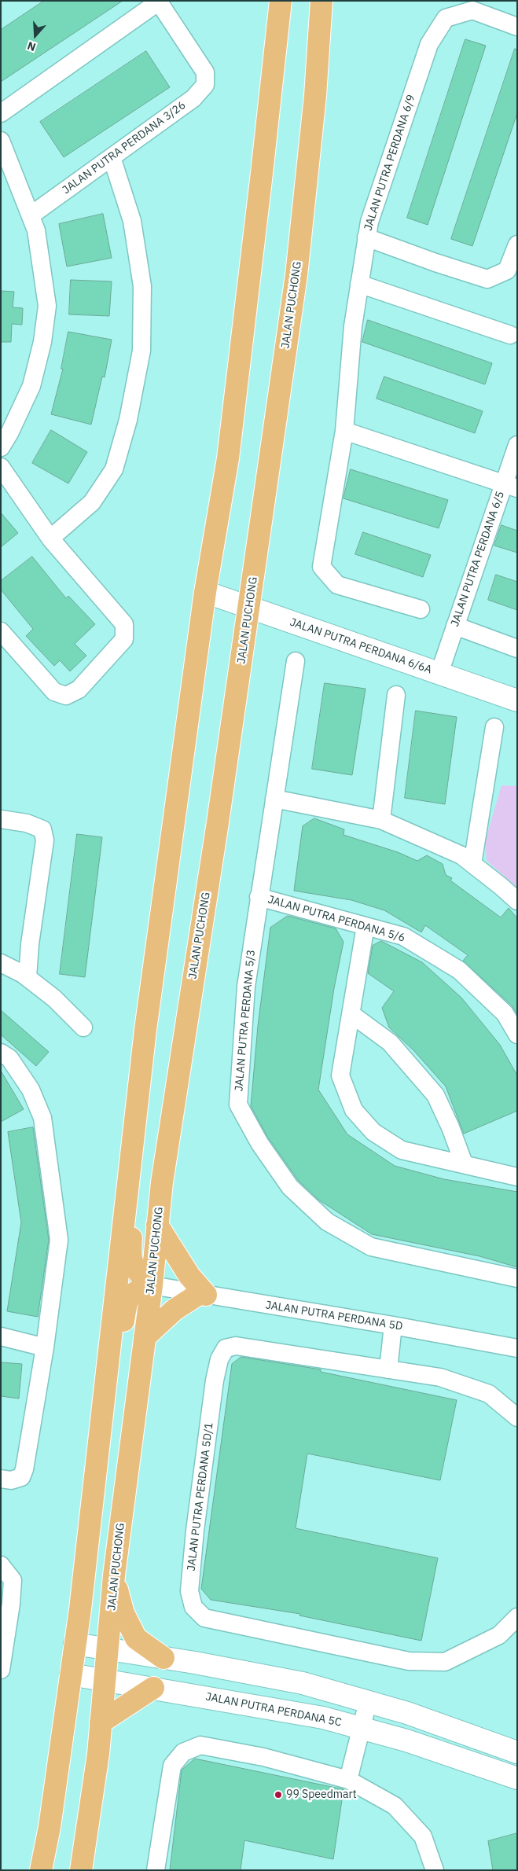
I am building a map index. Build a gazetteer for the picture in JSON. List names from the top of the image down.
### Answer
{
  "streets": {
    "main road": ["JALAN PUCHONG"],
    "street": [
      "JALAN PUTRA PERDANA 3/26",
      "JALAN PUTRA PERDANA 6/9",
      "JALAN PUTRA PERDANA 6/5",
      "JALAN PUTRA PERDANA 6/6A",
      "JALAN PUTRA PERDANA 5/6",
      "JALAN PUTRA PERDANA 5/3",
      "JALAN PUTRA PERDANA 5D",
      "JALAN PUTRA PERDANA 5D/1",
      "JALAN PUTRA PERDANA 5C"
    ]
  },
  "crossings": [
    ["JALAN PUCHONG", "JALAN PUTRA PERDANA 6/6A"],
    ["JALAN PUCHONG", "JALAN PUTRA PERDANA 5D"],
    ["JALAN PUCHONG", "JALAN PUTRA PERDANA 5C"],
    ["JALAN PUTRA PERDANA 6/5", "JALAN PUTRA PERDANA 6/6A"],
    ["JALAN PUTRA PERDANA 5/6", "JALAN PUTRA PERDANA 5/3"]
  ],
  "places": ["99 Speedmart"],
  "north": "bottom"
}
